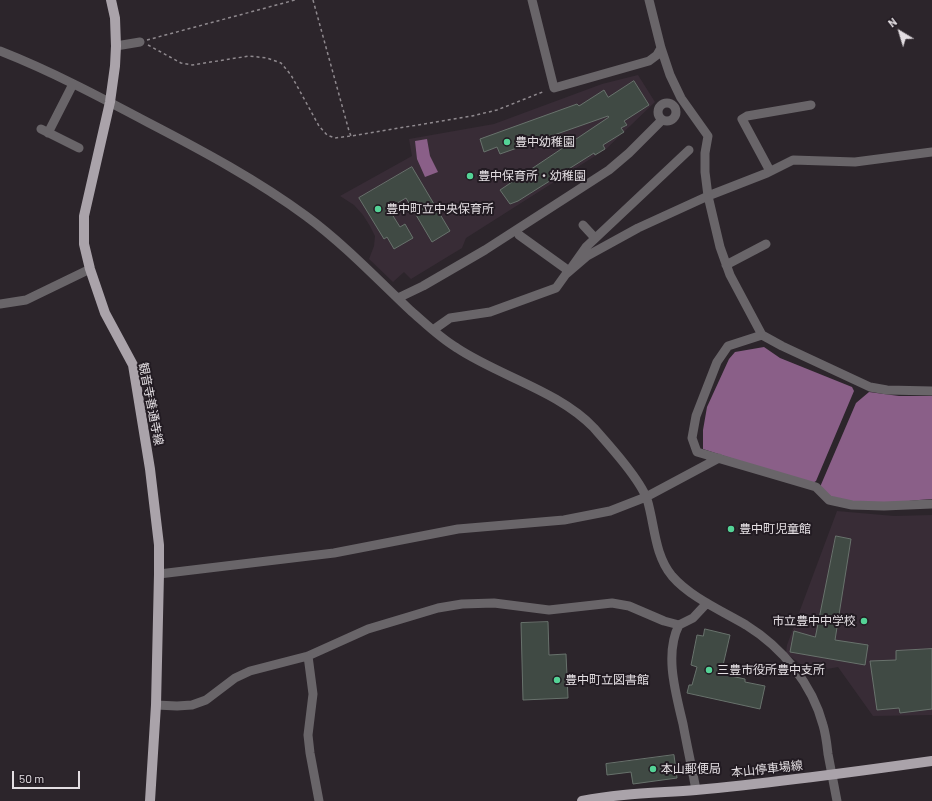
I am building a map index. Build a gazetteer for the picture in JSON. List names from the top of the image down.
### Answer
{
  "streets": {
    "main road": ["観音寺善通寺線", "本山停車場線"]
  },
  "places": [
    "豊中幼稚園",
    "豊中保育所・幼稚園",
    "豊中町立中央保育所",
    "豊中町児童館",
    "市立豊中中学校",
    "三豊市役所豊中支所",
    "豊中町立図書館",
    "本山郵便局"
  ],
  "scale_bar": "50 m",
  "north": "top left"
}
